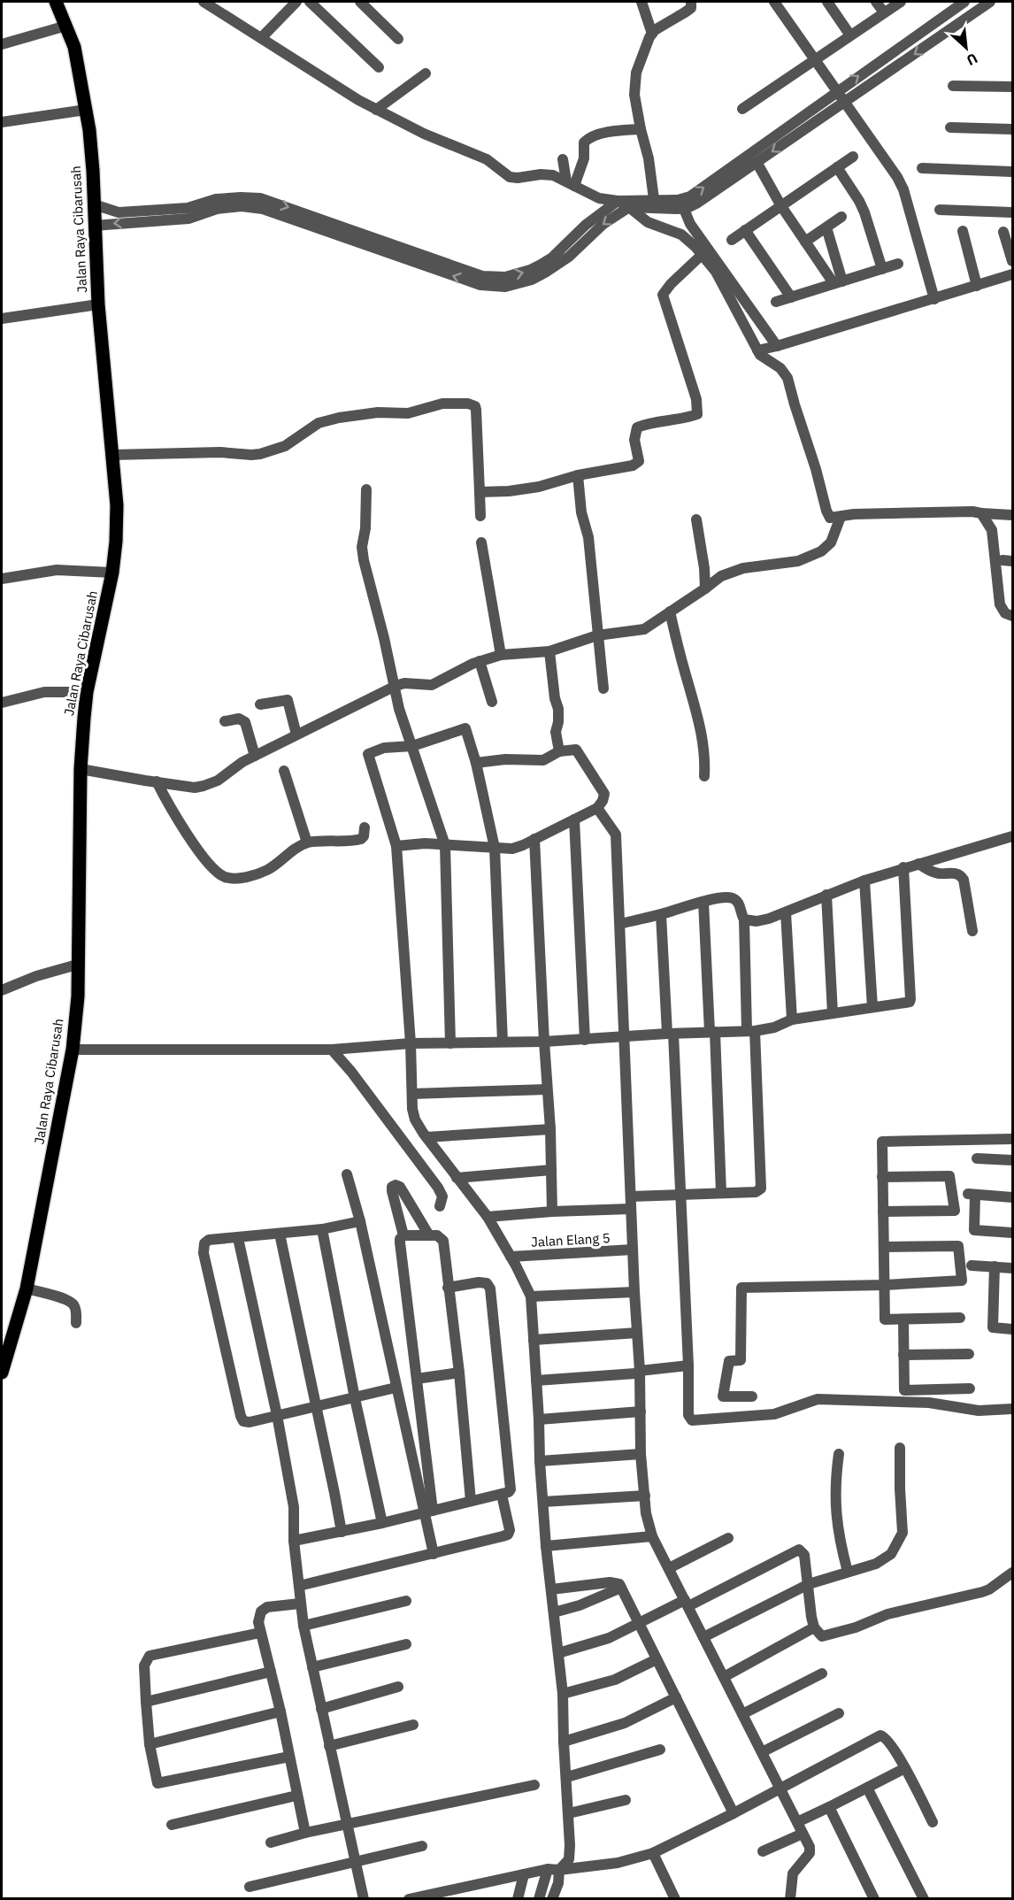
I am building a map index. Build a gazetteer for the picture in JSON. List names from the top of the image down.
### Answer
{
  "streets": {
    "main road": ["Jalan Raya Cibarusah"],
    "street": ["Jalan Elang 5"]
  },
  "north": "bottom right"
}
